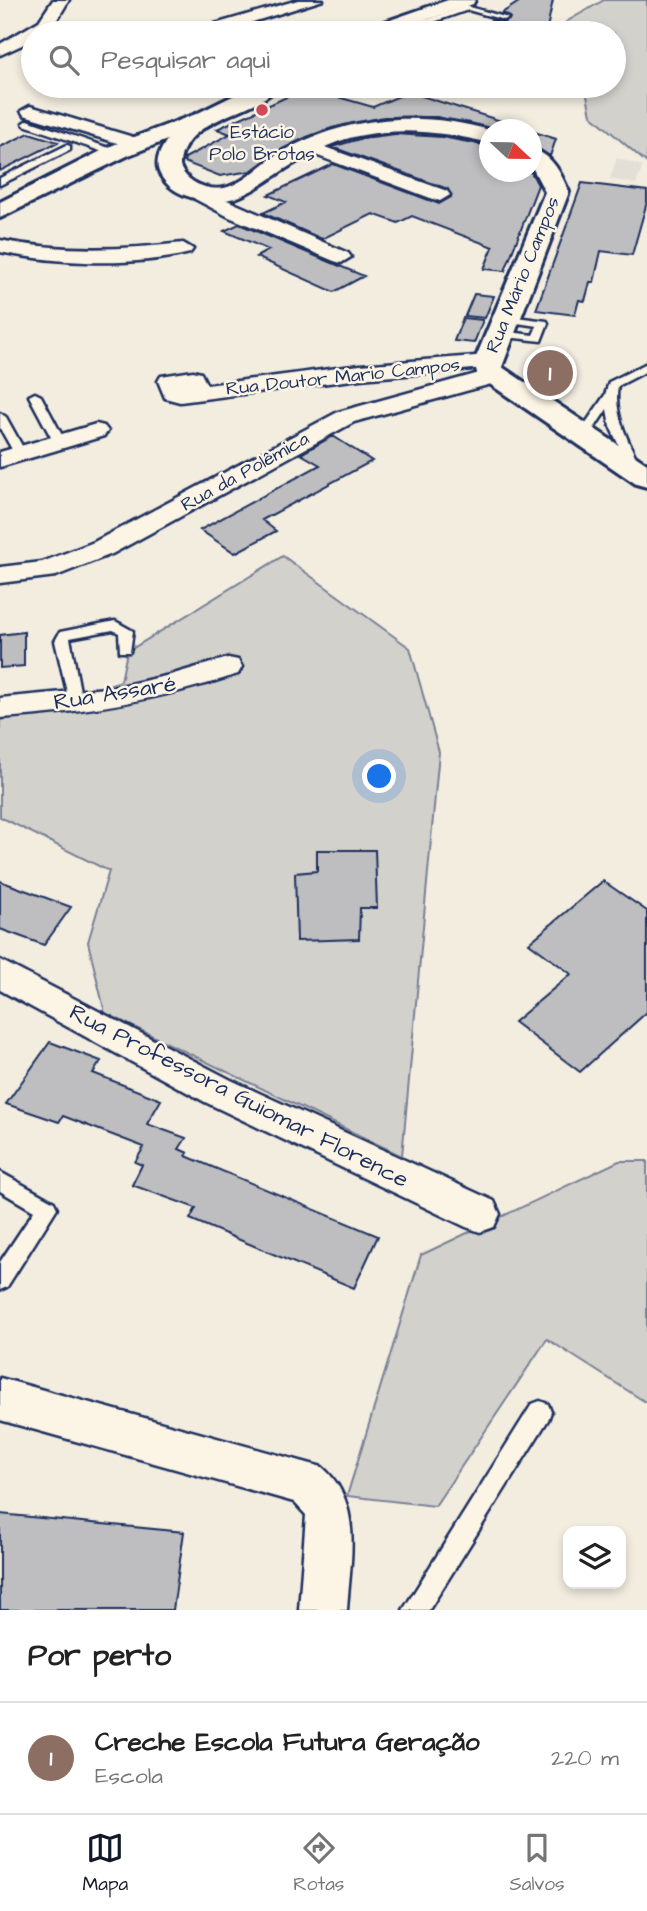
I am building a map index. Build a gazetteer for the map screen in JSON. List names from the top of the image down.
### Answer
{
  "streets": {
    "main road": ["Rua Mário Campos"],
    "street": [
      "Rua Doutor Mario Campos",
      "Rua da Polêmica",
      "Rua Assaré",
      "Rua Professora Guiomar Florence"
    ]
  },
  "crossings": [
    ["Rua Mário Campos", "Rua Doutor Mario Campos"],
    ["Rua Mário Campos", "Rua da Polêmica"],
    ["Rua Doutor Mario Campos", "Rua da Polêmica"]
  ],
  "places": ["Estácio Polo Brotas"],
  "north": "right",
  "page": {
    "search": "Pesquisar aqui",
    "pins": "1",
    "heading": "Por perto",
    "list": [
      {
        "mark": "1",
        "name": "Creche Escola Futura Geração",
        "note": "Escola",
        "value": "220 m"
      }
    ],
    "nav": ["Mapa", "Rotas", "Salvos"]
  }
}
